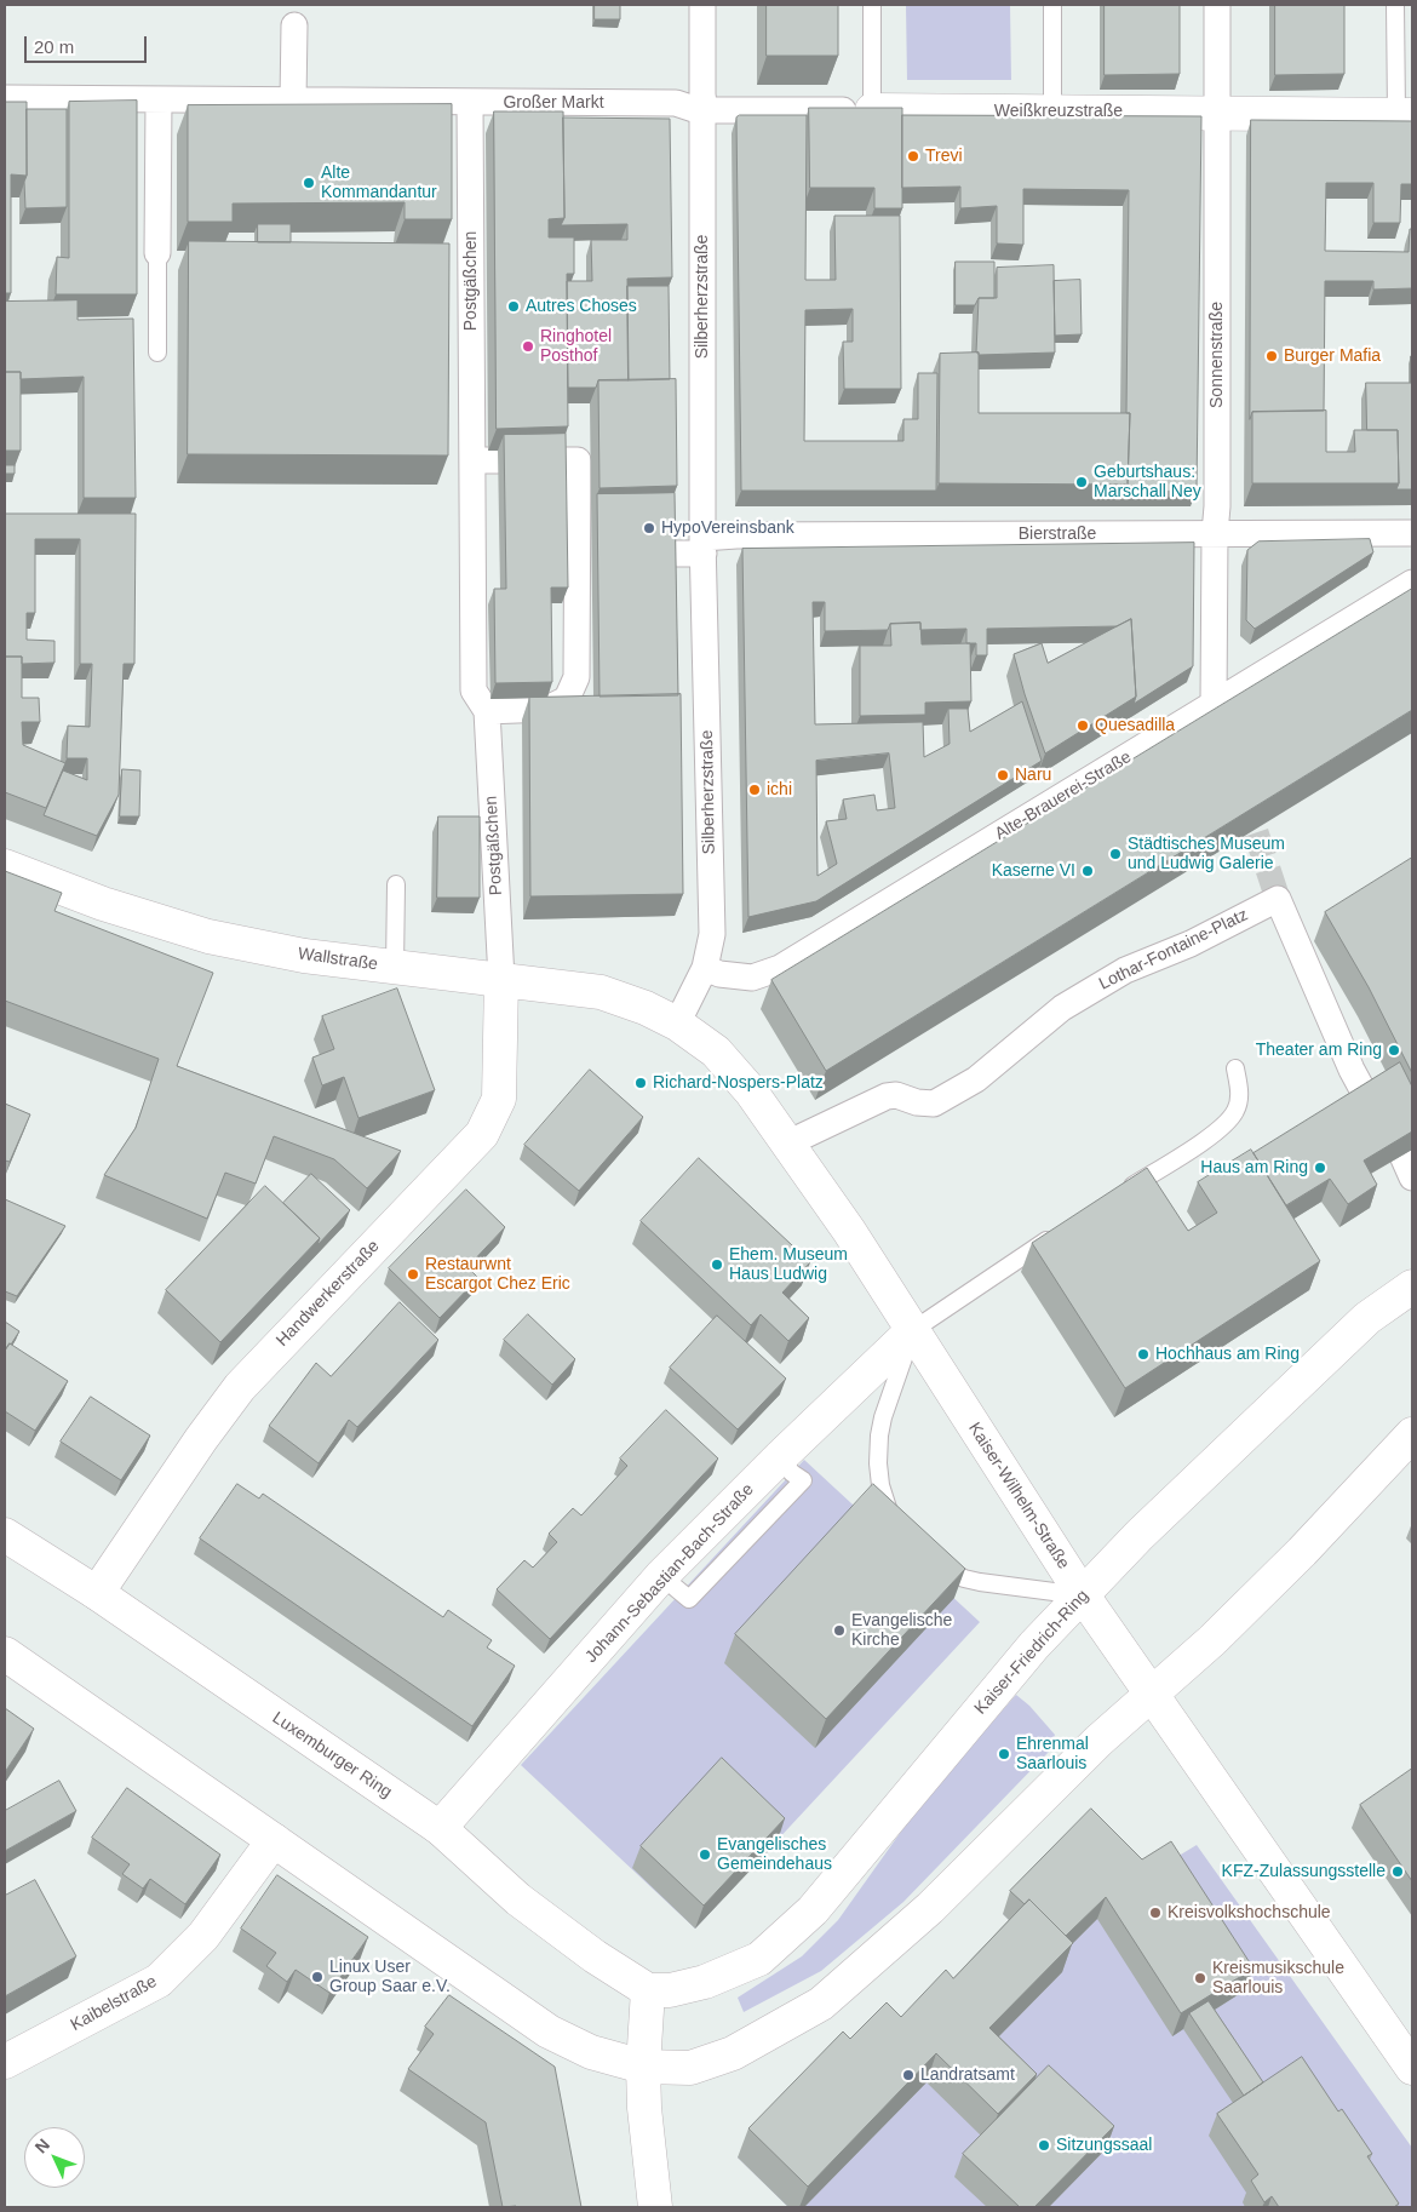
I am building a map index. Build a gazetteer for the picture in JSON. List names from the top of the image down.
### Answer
{
  "streets": {
    "street": [
      "Großer Markt",
      "Weißkreuzstraße",
      "Postgäßchen",
      "Silberherzstraße",
      "Sonnenstraße",
      "Bierstraße",
      "Alte-Brauerei-Straße",
      "Lothar-Fontaine-Platz",
      "Wallstraße",
      "Handwerkerstraße",
      "Kaiser-Wilhelm-Straße",
      "Johann-Sebastian-Bach-Straße",
      "Kaiser-Friedrich-Ring",
      "Luxemburger Ring",
      "Kaibelstraße"
    ]
  },
  "crossings": [
    ["Großer Markt", "Weißkreuzstraße"],
    ["Großer Markt", "Postgäßchen"],
    ["Großer Markt", "Silberherzstraße"],
    ["Weißkreuzstraße", "Silberherzstraße"],
    ["Weißkreuzstraße", "Sonnenstraße"],
    ["Postgäßchen", "Wallstraße"],
    ["Postgäßchen", "Handwerkerstraße"],
    ["Silberherzstraße", "Bierstraße"],
    ["Silberherzstraße", "Alte-Brauerei-Straße"],
    ["Silberherzstraße", "Wallstraße"],
    ["Silberherzstraße", "Kaiser-Wilhelm-Straße"],
    ["Sonnenstraße", "Bierstraße"],
    ["Sonnenstraße", "Alte-Brauerei-Straße"],
    ["Lothar-Fontaine-Platz", "Kaiser-Wilhelm-Straße"],
    ["Wallstraße", "Handwerkerstraße"],
    ["Wallstraße", "Kaiser-Wilhelm-Straße"],
    ["Handwerkerstraße", "Luxemburger Ring"],
    ["Kaiser-Wilhelm-Straße", "Johann-Sebastian-Bach-Straße"],
    ["Kaiser-Wilhelm-Straße", "Kaiser-Friedrich-Ring"],
    ["Johann-Sebastian-Bach-Straße", "Luxemburger Ring"],
    ["Kaiser-Friedrich-Ring", "Luxemburger Ring"]
  ],
  "places": [
    "Trevi",
    "Alte Kommandantur",
    "Autres Choses",
    "Ringhotel Posthof",
    "Burger Mafia",
    "Geburtshaus: Marschall Ney",
    "HypoVereinsbank",
    "Quesadilla",
    "Naru",
    "ichi",
    "Städtisches Museum und Ludwig Galerie",
    "Kaserne VI",
    "Theater am Ring",
    "Richard-Nospers-Platz",
    "Haus am Ring",
    "Ehem. Museum Haus Ludwig",
    "Restaurwnt Escargot Chez Eric",
    "Hochhaus am Ring",
    "Evangelische Kirche",
    "Ehrenmal Saarlouis",
    "Evangelisches Gemeindehaus",
    "KFZ-Zulassungsstelle",
    "Kreisvolkshochschule",
    "Linux User Group Saar e.V.",
    "Kreismusikschule Saarlouis",
    "Landratsamt",
    "Sitzungssaal"
  ],
  "scale_bar": "20 m",
  "north": "top left"
}
